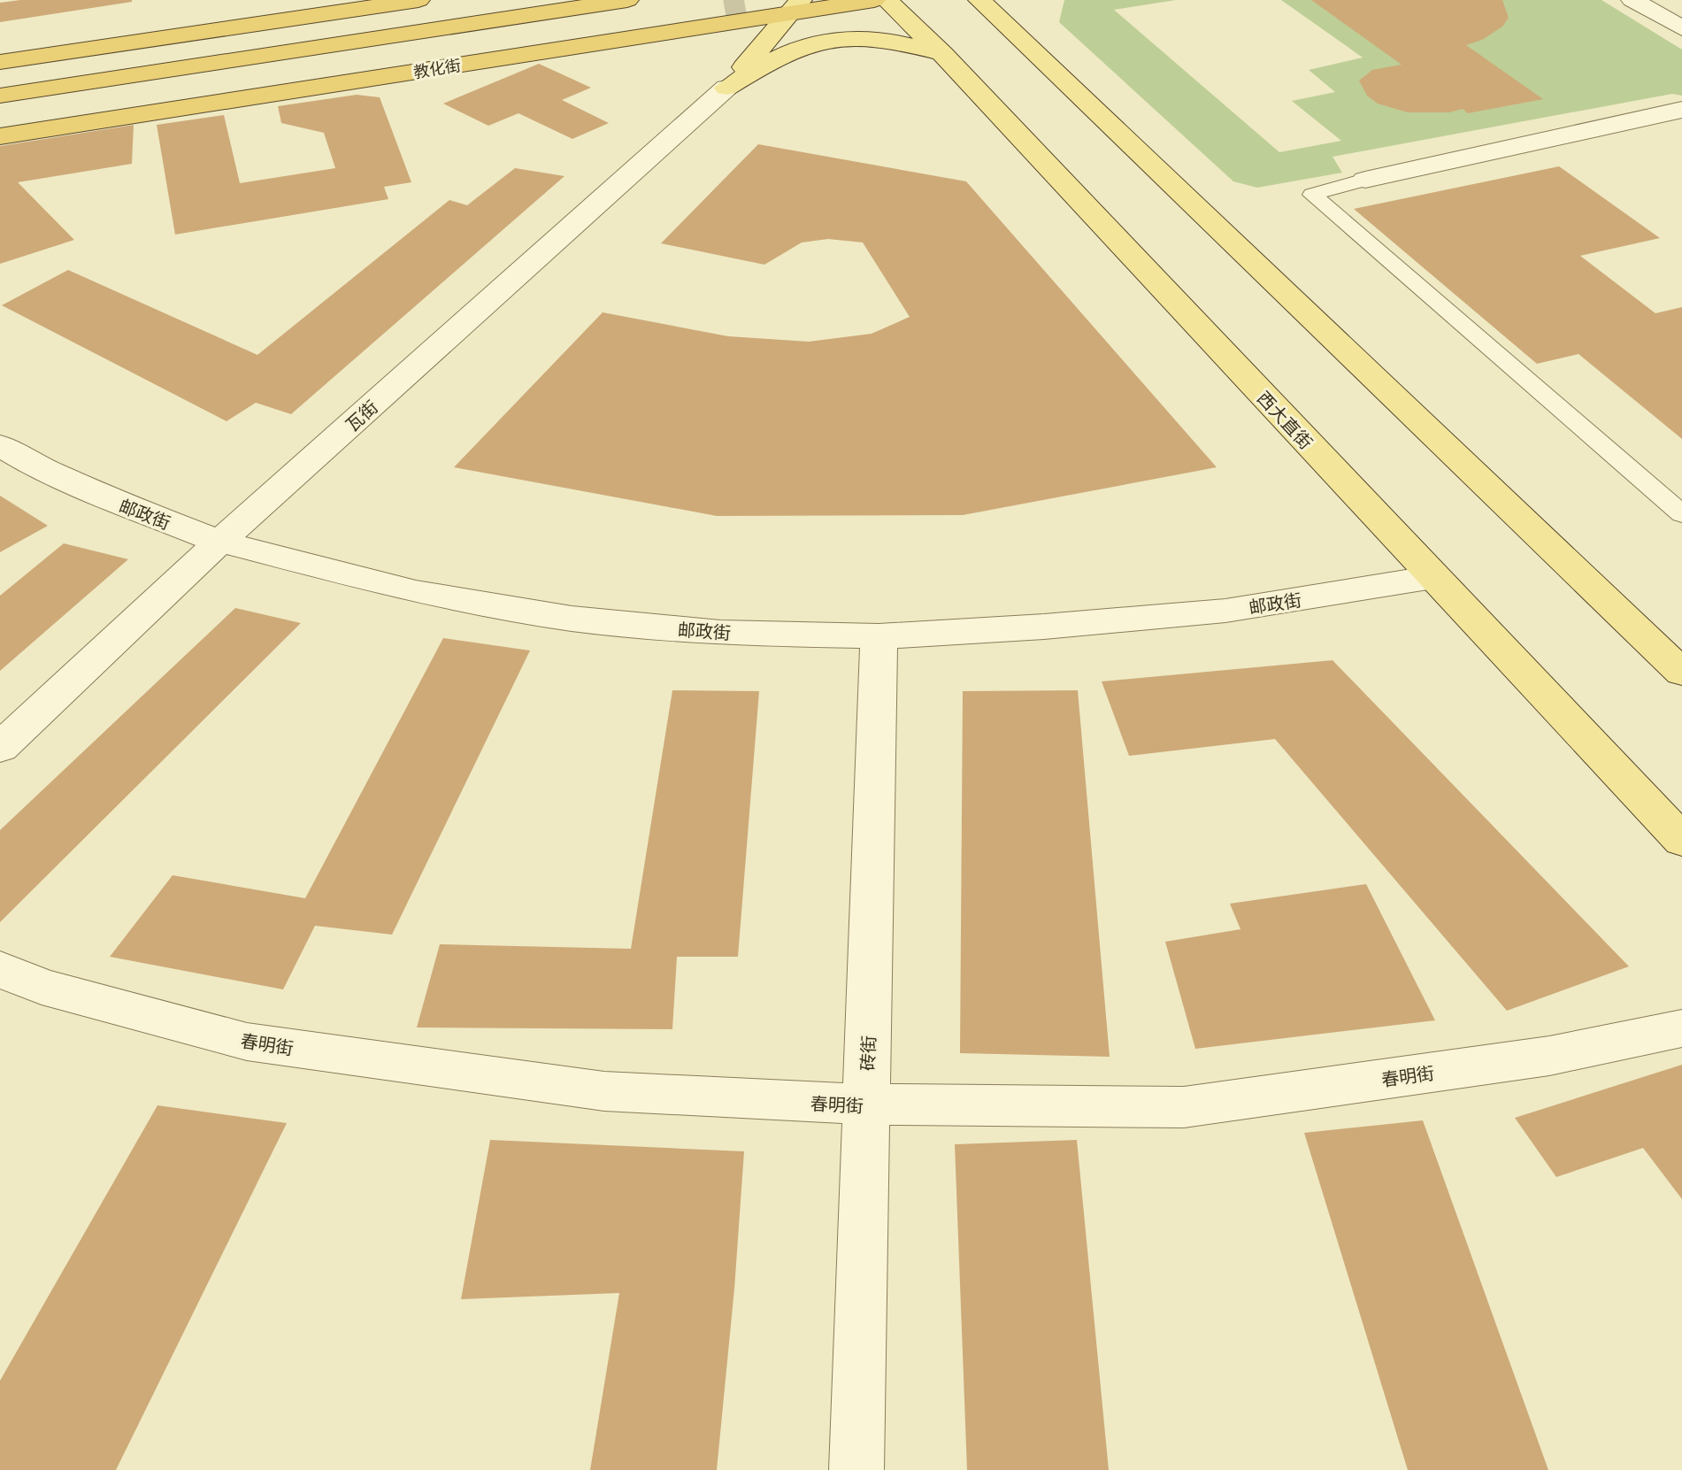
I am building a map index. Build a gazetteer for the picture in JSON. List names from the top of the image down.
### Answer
{
  "streets": {
    "highway": ["教化街"],
    "main road": ["西大直街"],
    "street": [
      "瓦街",
      "邮政街",
      "春明街",
      "砖街"
    ]
  },
  "crossings": [
    ["瓦街", "邮政街"],
    ["西大直街", "邮政街"],
    ["邮政街", "砖街"],
    ["春明街", "砖街"]
  ]
}
